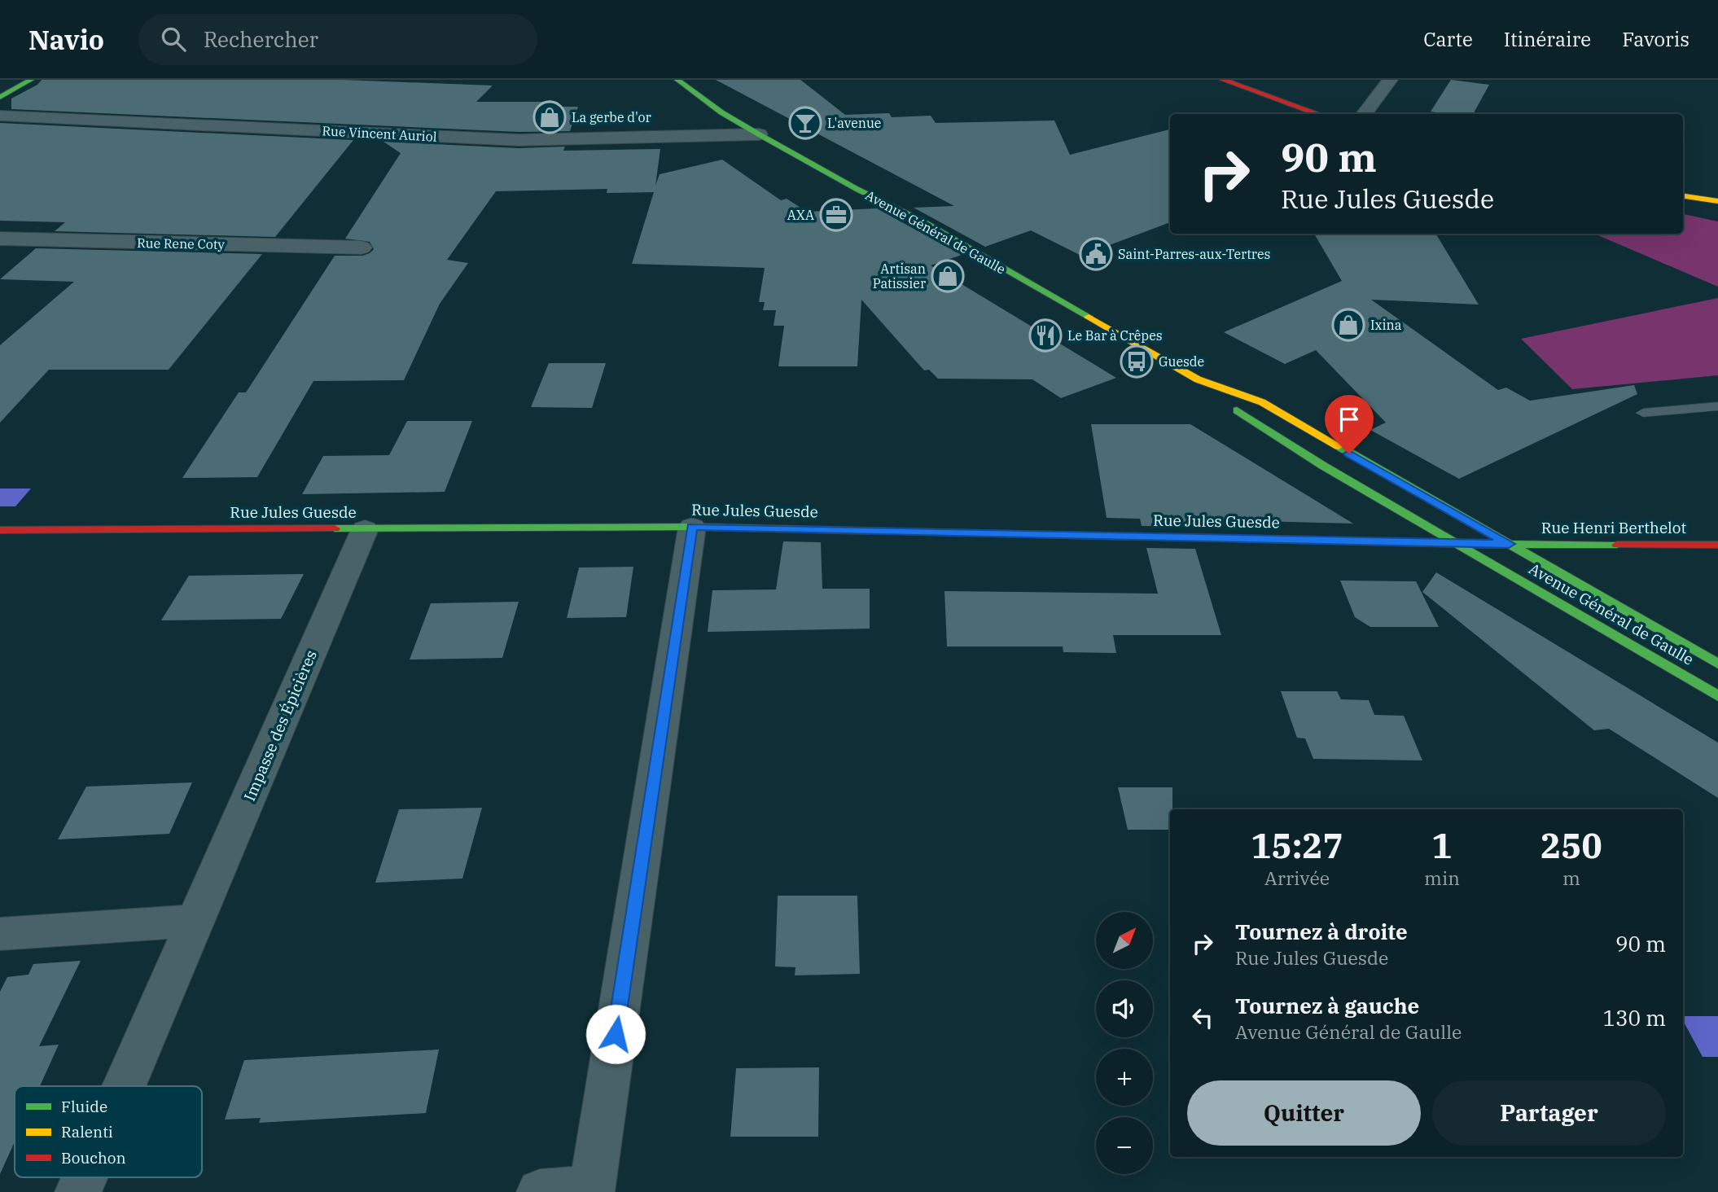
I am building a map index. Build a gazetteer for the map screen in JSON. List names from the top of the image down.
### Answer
{
  "streets": {
    "main road": ["Avenue Général de Gaulle", "Rue Jules Guesde", "Rue Henri Berthelot"],
    "street": ["Rue Vincent Auriol", "Rue Rene Coty", "Impasse des Épicières"]
  },
  "crossings": [
    ["Rue Vincent Auriol", "Avenue Général de Gaulle"],
    ["Avenue Général de Gaulle", "Rue Jules Guesde"],
    ["Avenue Général de Gaulle", "Rue Henri Berthelot"],
    ["Rue Jules Guesde", "Rue Henri Berthelot"],
    ["Rue Jules Guesde", "Impasse des Épicières"]
  ],
  "places": {
    "shop": ["La gerbe d'or", "Artisan Patissier", "Ixina"],
    "bar": ["L'avenue"],
    "office": ["AXA"],
    "public building": ["Saint-Parres-aux-Tertres"],
    "restaurant": ["Le Bar à Crêpes"],
    "bus stop": ["Guesde"]
  },
  "legend": ["Fluide", "Ralenti", "Bouchon"],
  "north": "top right",
  "page": {
    "header": "Navio",
    "search": "Rechercher",
    "nav": ["Carte", "Itinéraire", "Favoris"],
    "turn": ["90 m", "Rue Jules Guesde"],
    "eta": [
      "15:27",
      "Arrivée",
      "1",
      "min",
      "250",
      "m"
    ],
    "list": [
      {
        "name": "Tournez à droite",
        "note": "Rue Jules Guesde",
        "value": "90 m"
      },
      {
        "name": "Tournez à gauche",
        "note": "Avenue Général de Gaulle",
        "value": "130 m"
      }
    ],
    "map_buttons": ["+", "−"],
    "buttons": ["Quitter", "Partager"]
  }
}
